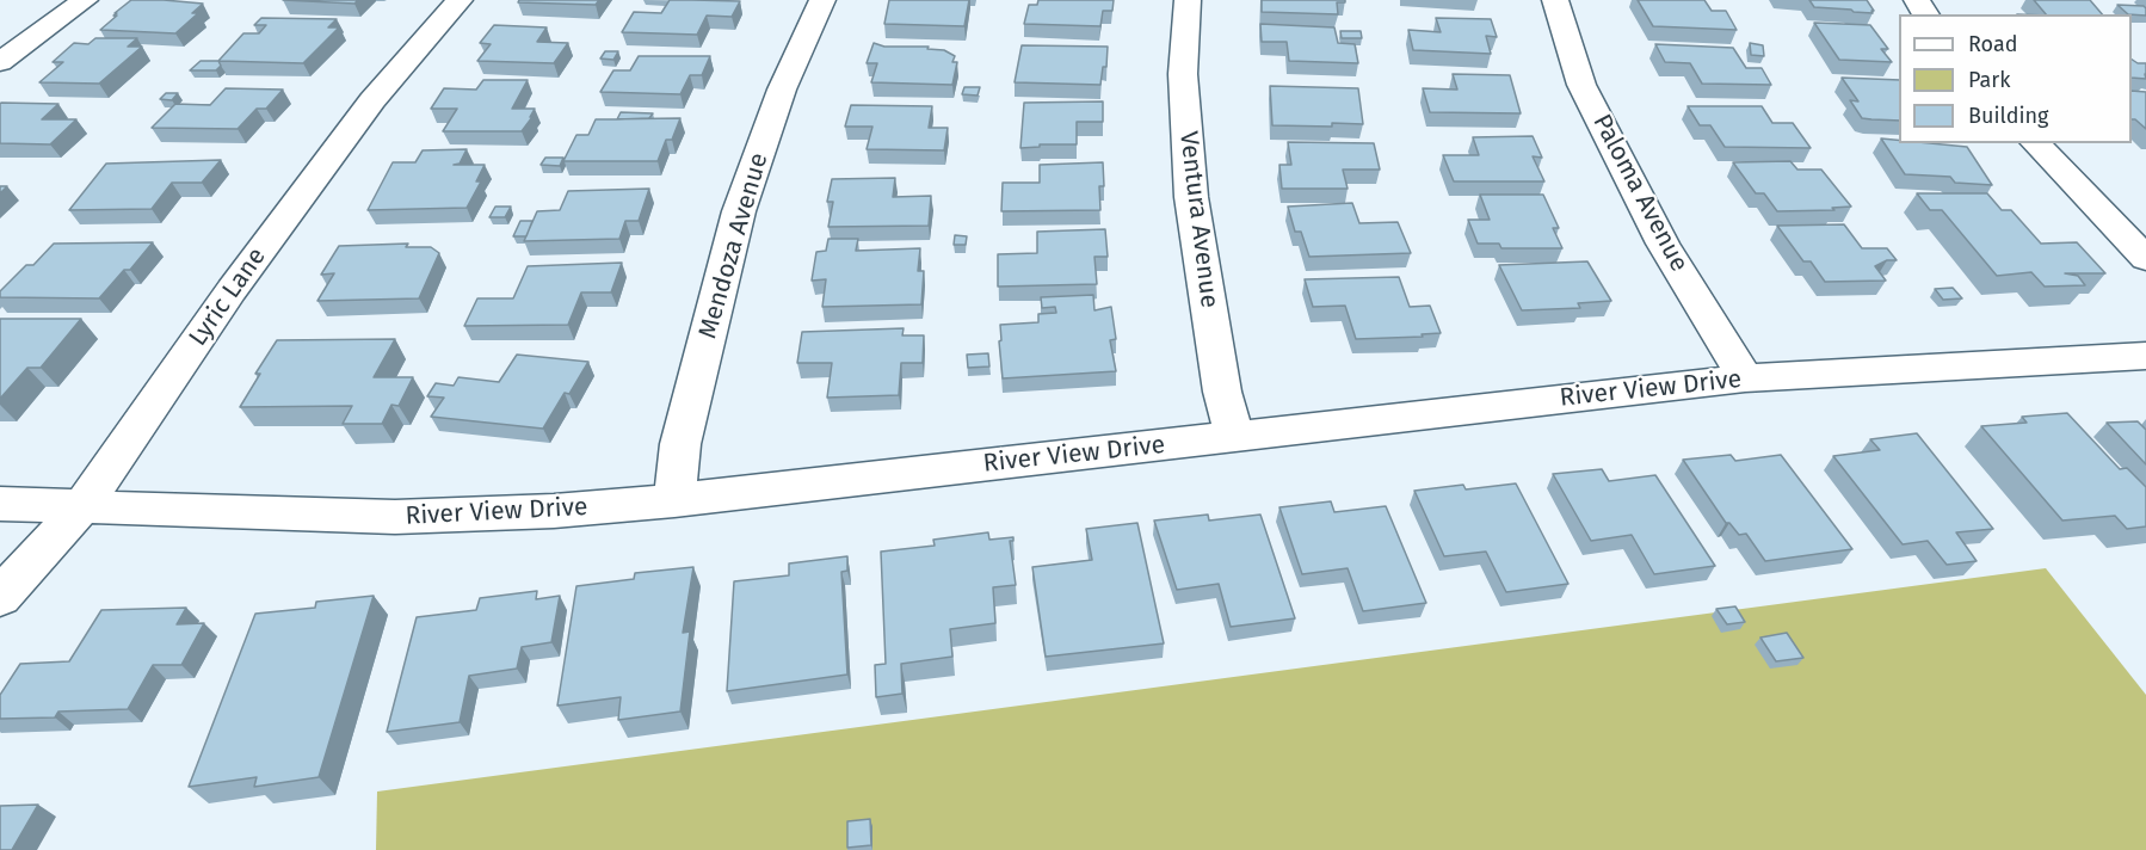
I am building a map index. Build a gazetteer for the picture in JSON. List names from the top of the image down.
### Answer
{
  "streets": {
    "street": [
      "Paloma Avenue",
      "Ventura Avenue",
      "Mendoza Avenue",
      "Lyric Lane",
      "River View Drive"
    ]
  },
  "crossings": [
    ["Paloma Avenue", "River View Drive"],
    ["Ventura Avenue", "River View Drive"],
    ["Mendoza Avenue", "River View Drive"],
    ["Lyric Lane", "River View Drive"]
  ],
  "legend": ["Road", "Park", "Building"]
}
